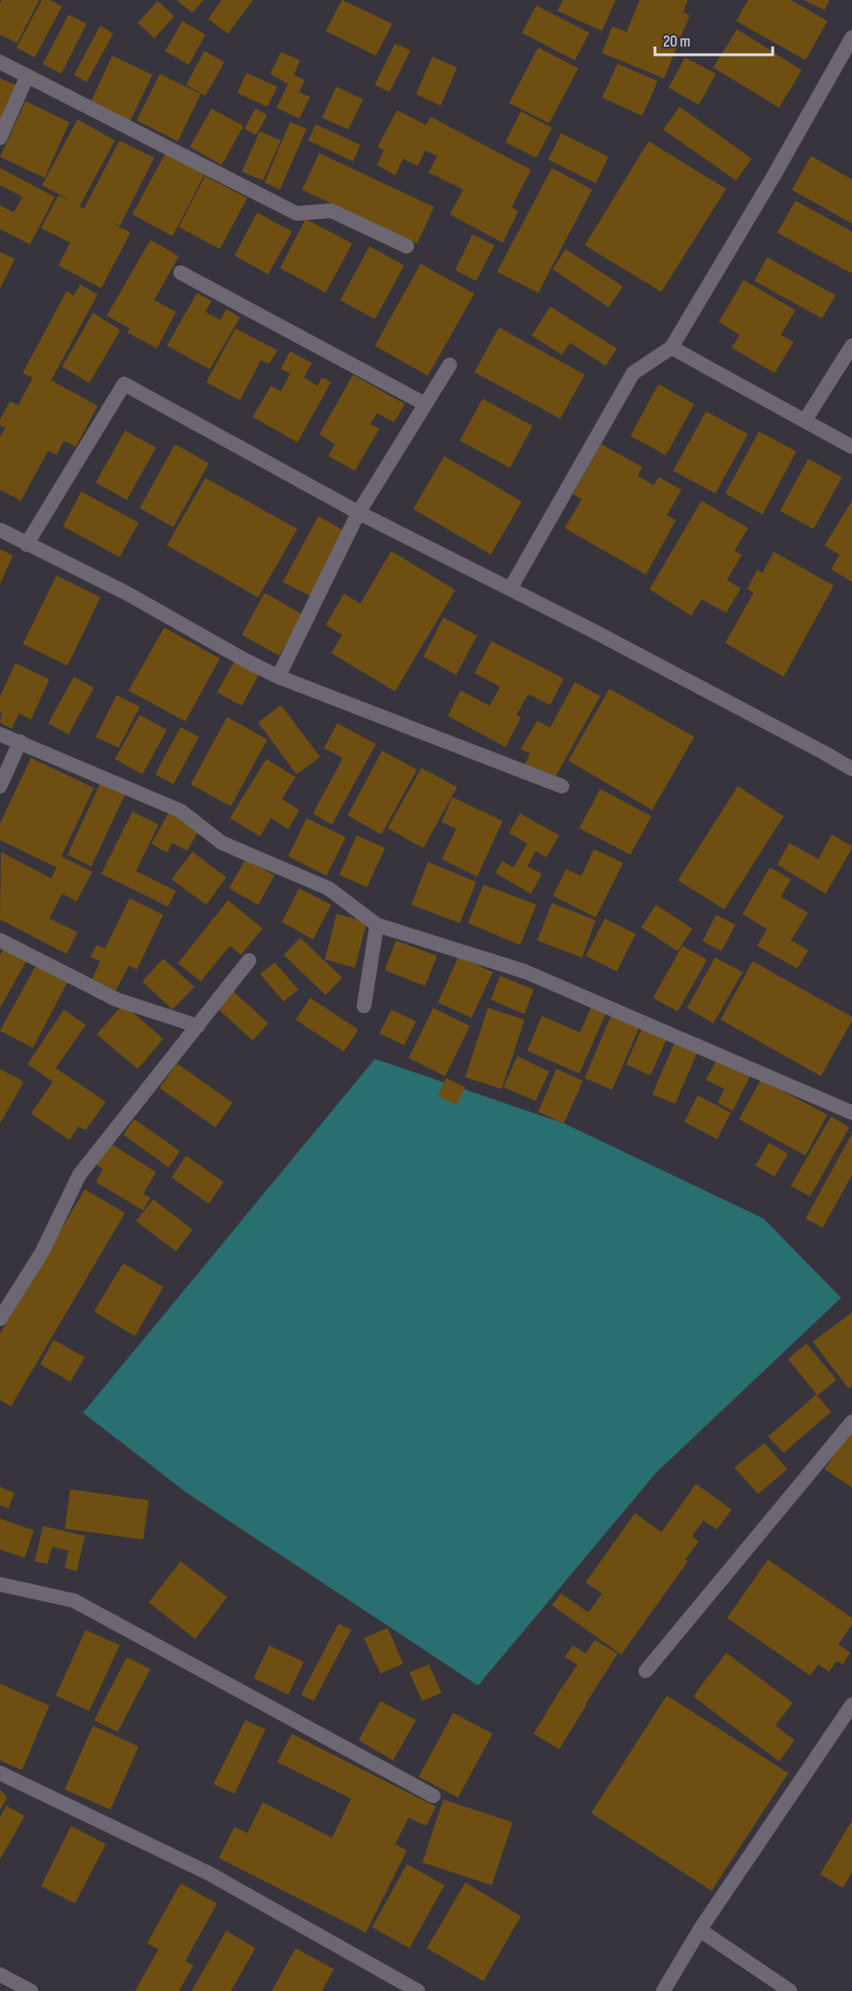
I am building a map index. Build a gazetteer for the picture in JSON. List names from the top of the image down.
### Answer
{
  "scale_bar": "20 m"
}
